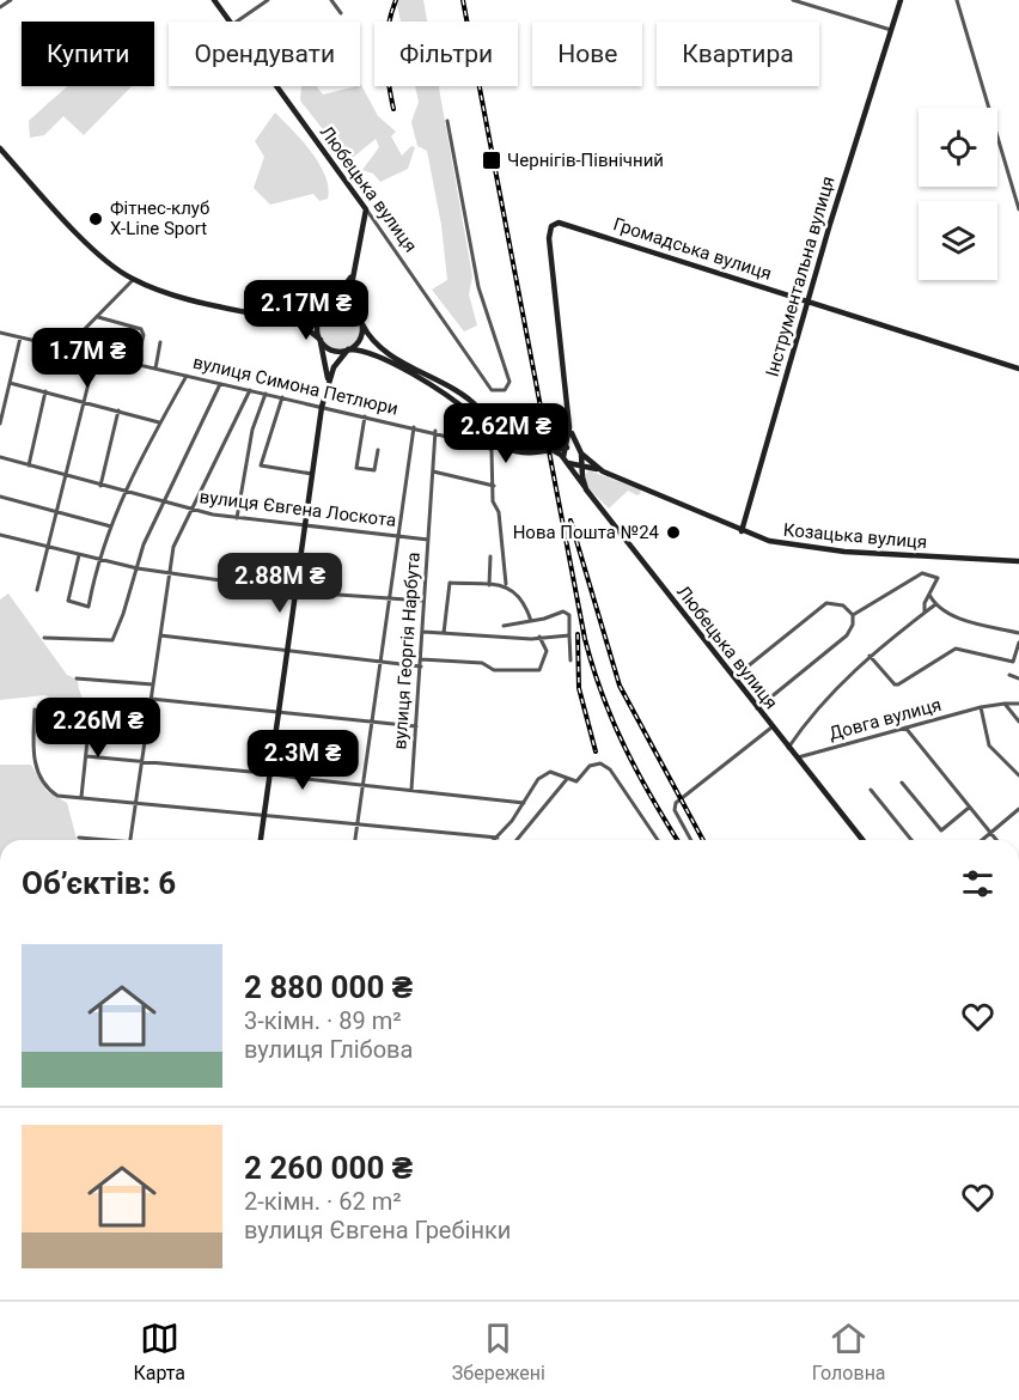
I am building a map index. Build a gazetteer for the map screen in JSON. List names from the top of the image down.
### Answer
{
  "streets": {
    "main road": [
      "Любецька вулиця",
      "Громадська вулиця",
      "Інструментальна вулиця",
      "Козацька вулиця"
    ],
    "street": [
      "вулиця Симона Петлюри",
      "вулиця Євгена Лоскота",
      "вулиця Георгія Нарбута",
      "Довга вулиця"
    ]
  },
  "crossings": [
    ["Любецька вулиця", "Козацька вулиця"],
    ["Любецька вулиця", "Довга вулиця"],
    ["Громадська вулиця", "Інструментальна вулиця"],
    ["Інструментальна вулиця", "Козацька вулиця"],
    ["вулиця Симона Петлюри", "вулиця Георгія Нарбута"],
    ["вулиця Євгена Лоскота", "вулиця Георгія Нарбута"]
  ],
  "places": {
    "transit": ["Чернігів-Північний"],
    "other": ["Фітнес-клуб X-Line Sport", "Нова Пошта №24"]
  },
  "page": {
    "chip": [
      "Купити",
      "Орендувати",
      "Фільтри",
      "Нове",
      "Квартира"
    ],
    "price": [
      "2.17M ₴",
      "1.7M ₴",
      "2.62M ₴",
      "2.88M ₴",
      "2.26M ₴",
      "2.3M ₴"
    ],
    "heading": "Об’єктів: 6",
    "list": [
      {
        "name": "2 880 000 ₴",
        "note": "3-кімн. · 89 m² · вулиця Глібова"
      },
      {
        "name": "2 260 000 ₴",
        "note": "2-кімн. · 62 m² · вулиця Євгена Гребінки"
      }
    ],
    "tabs": ["Карта", "Збережені", "Головна"]
  }
}
